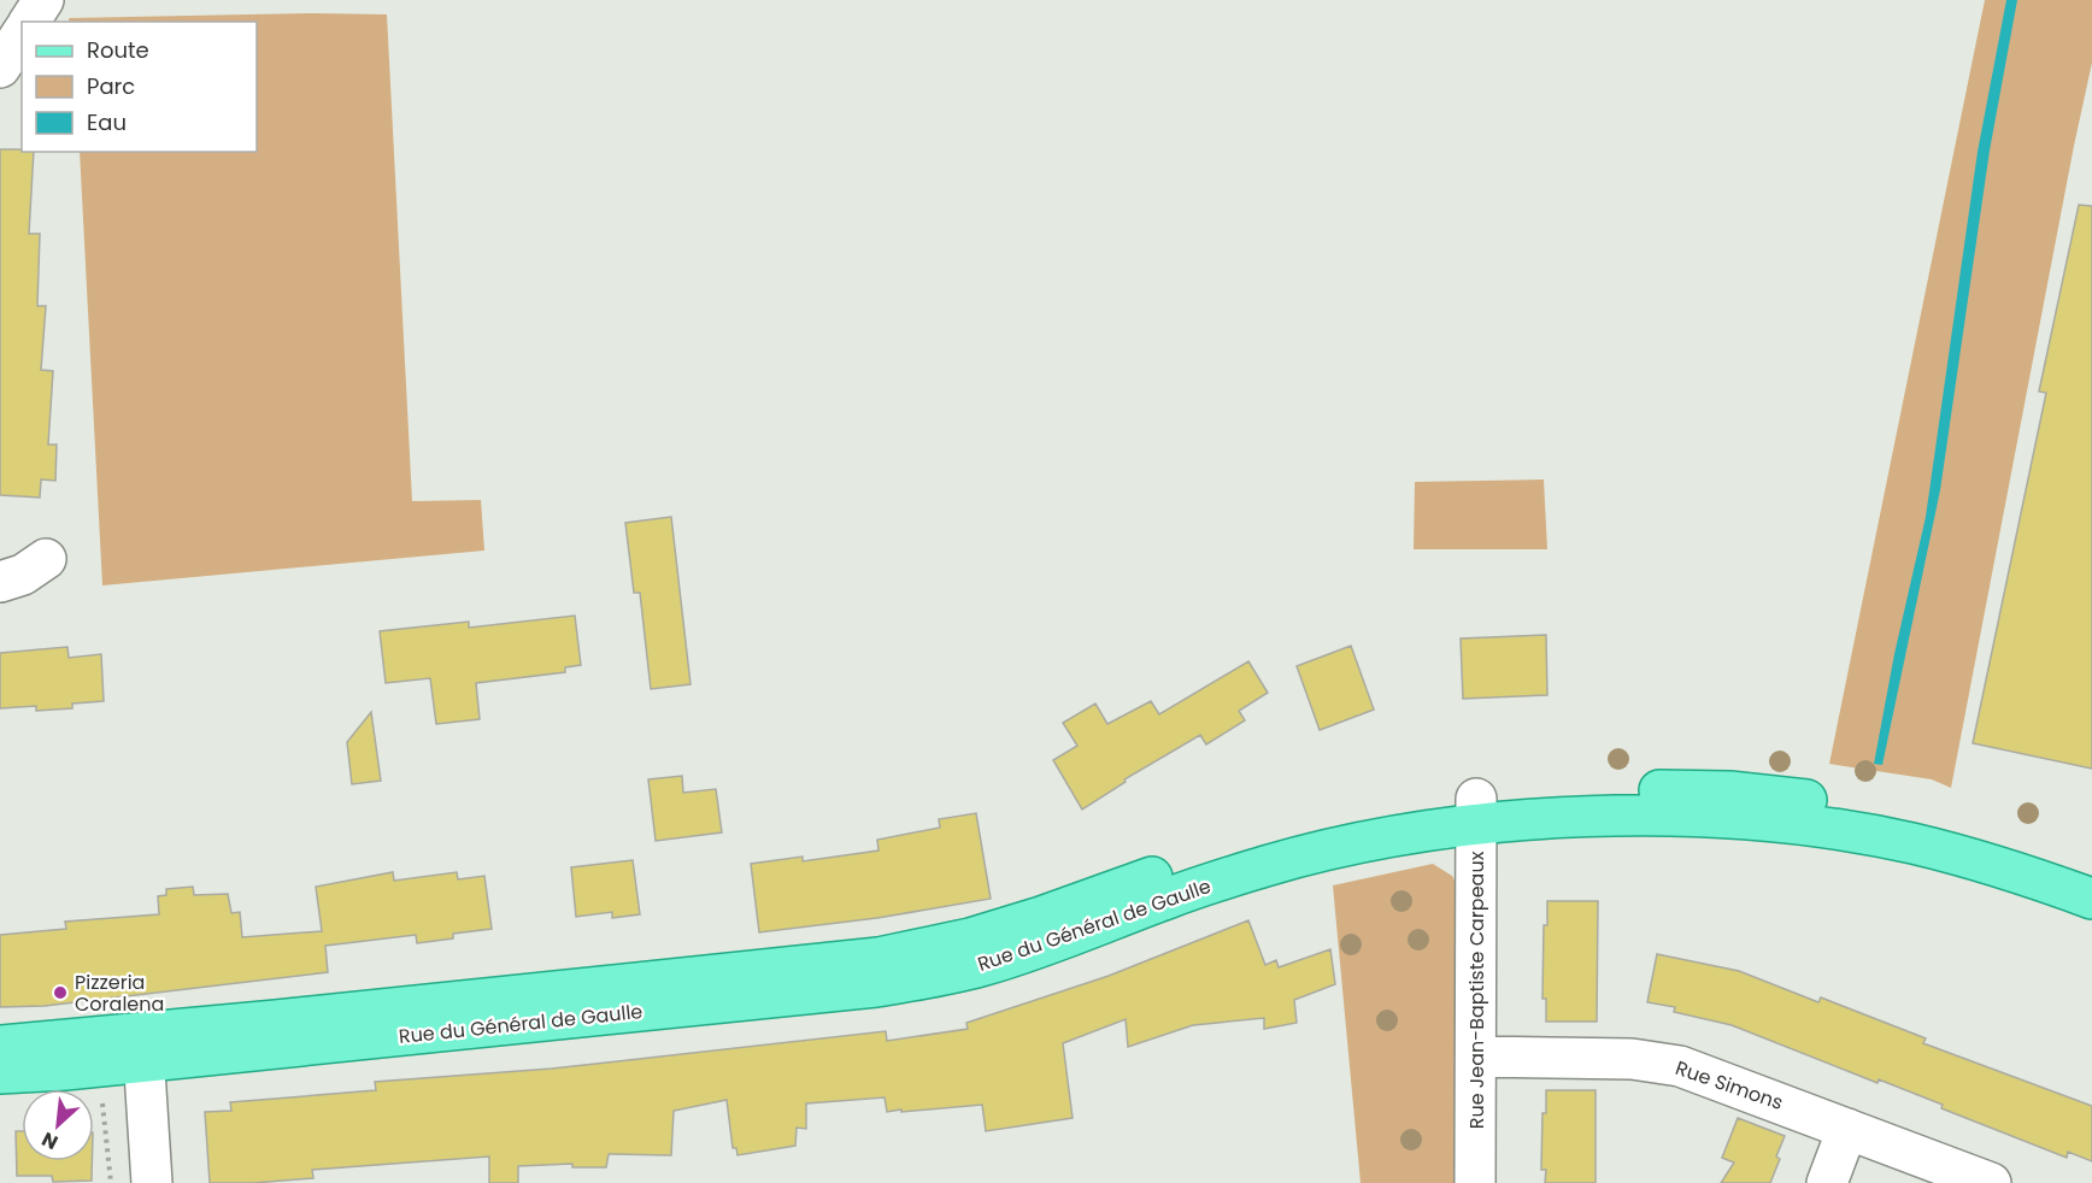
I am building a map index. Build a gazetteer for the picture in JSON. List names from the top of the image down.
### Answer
{
  "streets": {
    "main road": ["Rue du Général de Gaulle"],
    "street": ["Rue Jean-Baptiste Carpeaux", "Rue Simons"]
  },
  "crossings": [
    ["Rue du Général de Gaulle", "Rue Jean-Baptiste Carpeaux"],
    ["Rue Jean-Baptiste Carpeaux", "Rue Simons"]
  ],
  "places": ["Pizzeria Coralena"],
  "legend": ["Route", "Parc", "Eau"],
  "north": "bottom left"
}
